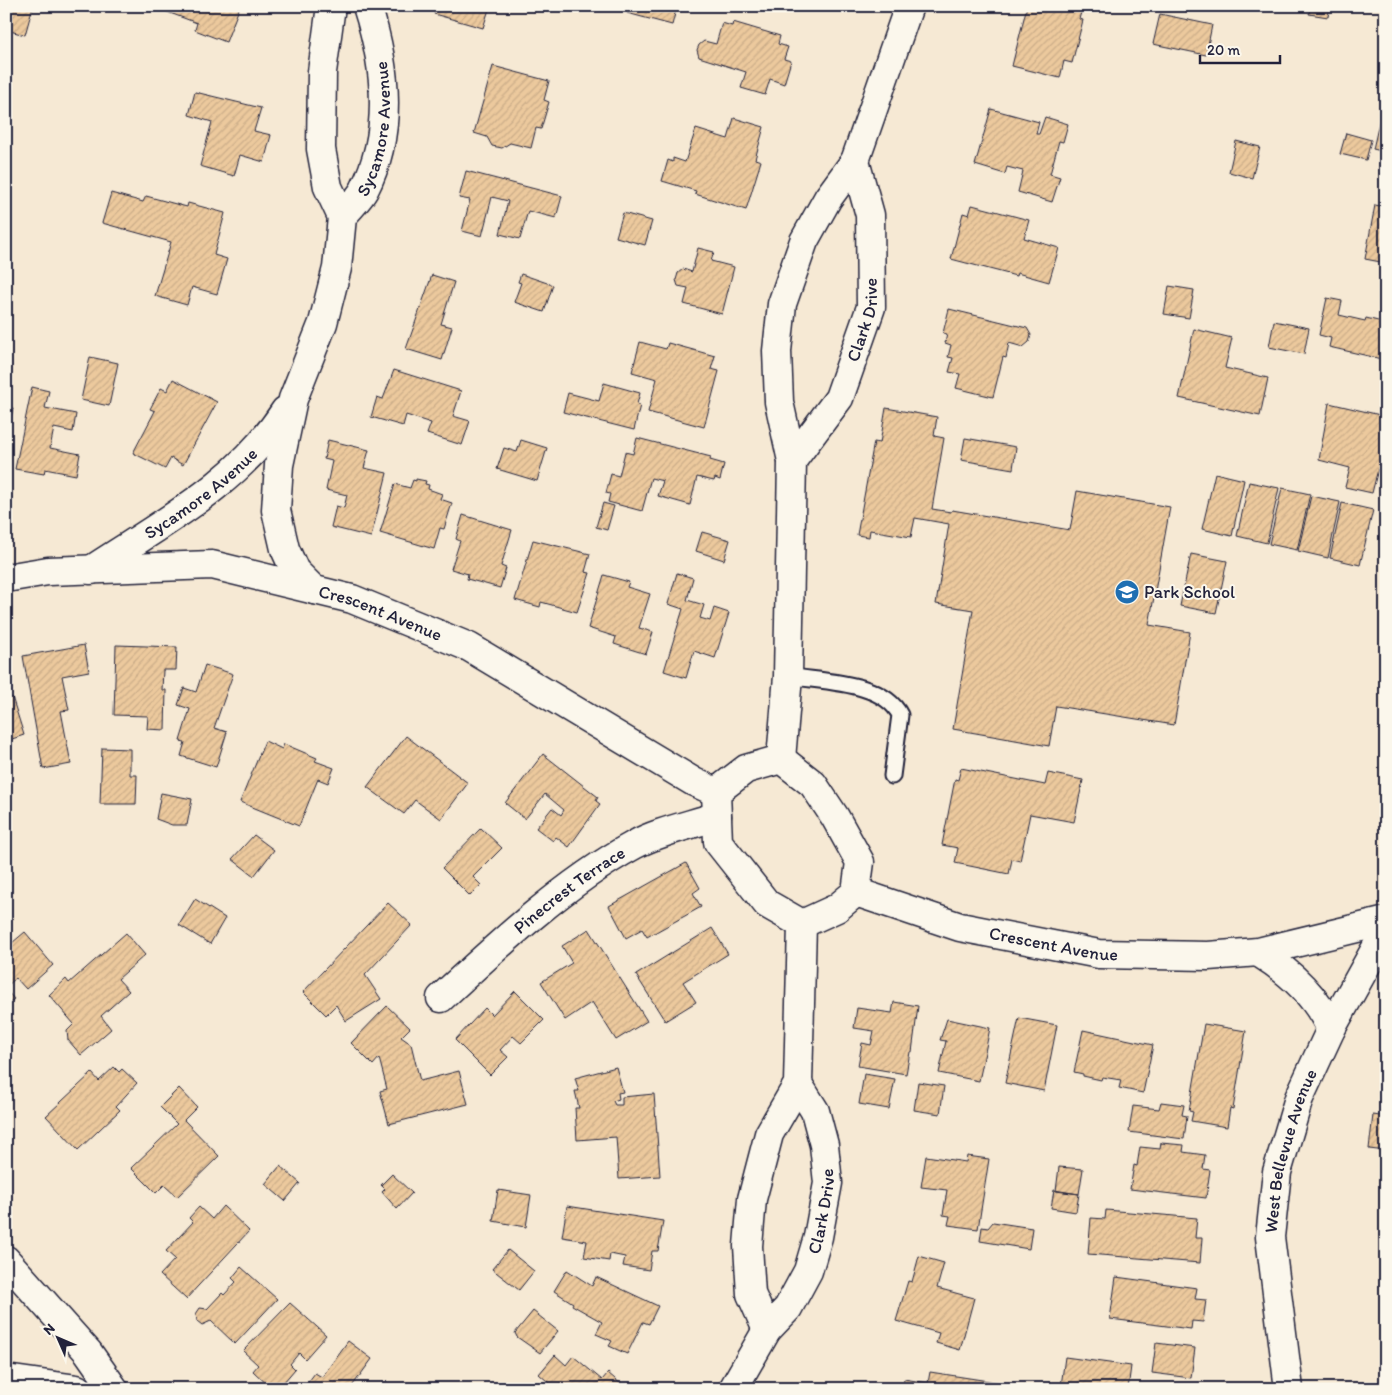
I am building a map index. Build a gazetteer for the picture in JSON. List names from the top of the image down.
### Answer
{
  "streets": {
    "street": [
      "Sycamore Avenue",
      "Clark Drive",
      "Crescent Avenue",
      "Pinecrest Terrace",
      "West Bellevue Avenue"
    ]
  },
  "crossings": [
    ["Sycamore Avenue", "Crescent Avenue"],
    ["Crescent Avenue", "Pinecrest Terrace"]
  ],
  "places": {
    "school or university": ["Park School"]
  },
  "scale_bar": "20 m",
  "north": "top left"
}
